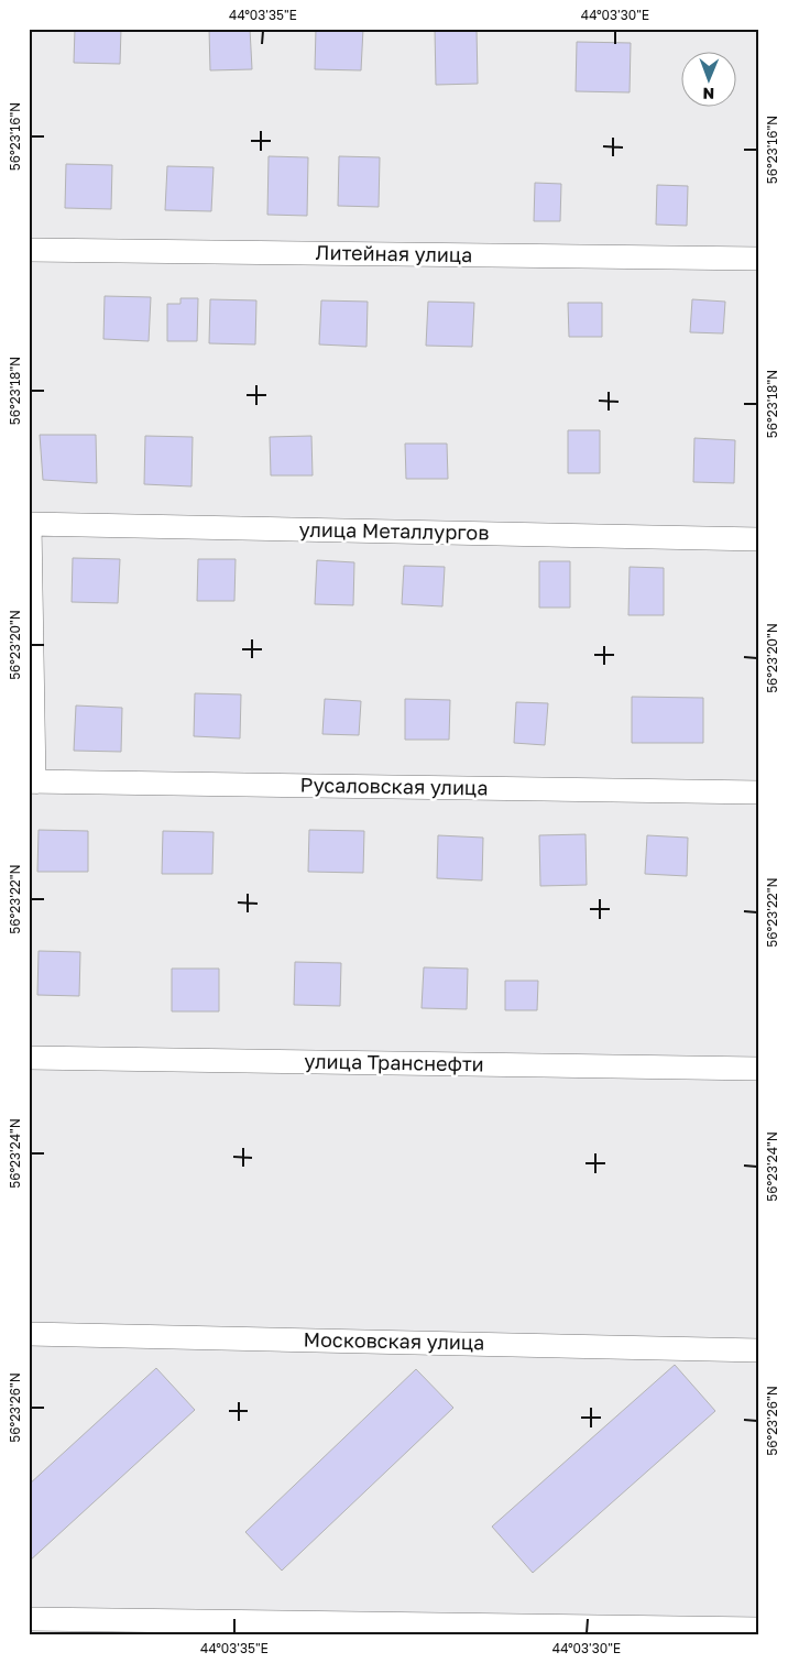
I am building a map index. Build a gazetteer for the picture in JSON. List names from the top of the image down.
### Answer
{
  "streets": {
    "street": [
      "Литейная улица",
      "улица Металлургов",
      "Русаловская улица",
      "улица Транснефти",
      "Московская улица"
    ]
  },
  "north": "bottom",
  "coordinates": [
    "44°03'35\"E",
    "44°03'30\"E",
    "56°23'16\"N",
    "56°23'18\"N",
    "56°23'20\"N",
    "56°23'22\"N",
    "56°23'24\"N",
    "56°23'26\"N"
  ]
}
